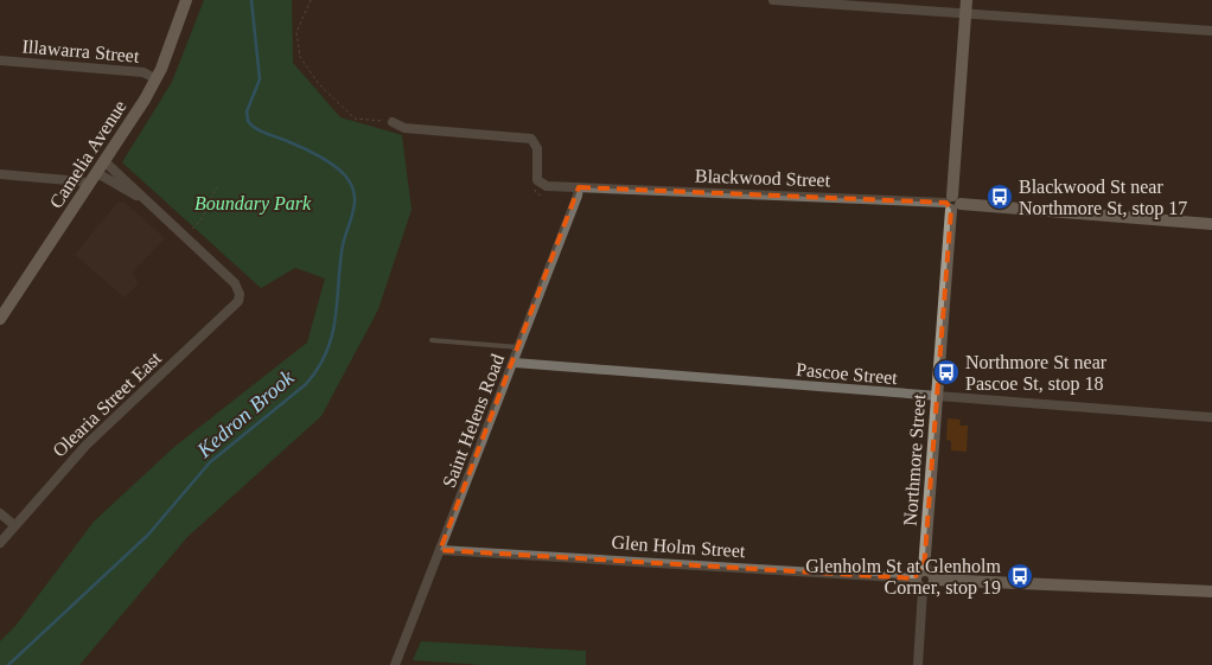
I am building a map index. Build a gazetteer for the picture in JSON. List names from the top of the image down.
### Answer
{
  "streets": {
    "street": [
      "Illawarra Street",
      "Camelia Avenue",
      "Blackwood Street",
      "Pascoe Street",
      "Olearia Street East",
      "Saint Helens Road",
      "Northmore Street",
      "Glen Holm Street"
    ]
  },
  "crossings": [
    ["Illawarra Street", "Camelia Avenue"],
    ["Blackwood Street", "Saint Helens Road"],
    ["Blackwood Street", "Northmore Street"],
    ["Pascoe Street", "Saint Helens Road"],
    ["Pascoe Street", "Northmore Street"],
    ["Saint Helens Road", "Glen Holm Street"],
    ["Northmore Street", "Glen Holm Street"]
  ],
  "water": ["Kedron Brook"],
  "parks": ["Boundary Park"],
  "places": {
    "bus stop": ["Blackwood St near Northmore St, stop 17", "Northmore St near Pascoe St, stop 18", "Glenholm St at Glenholm Corner, stop 19"]
  }
}
